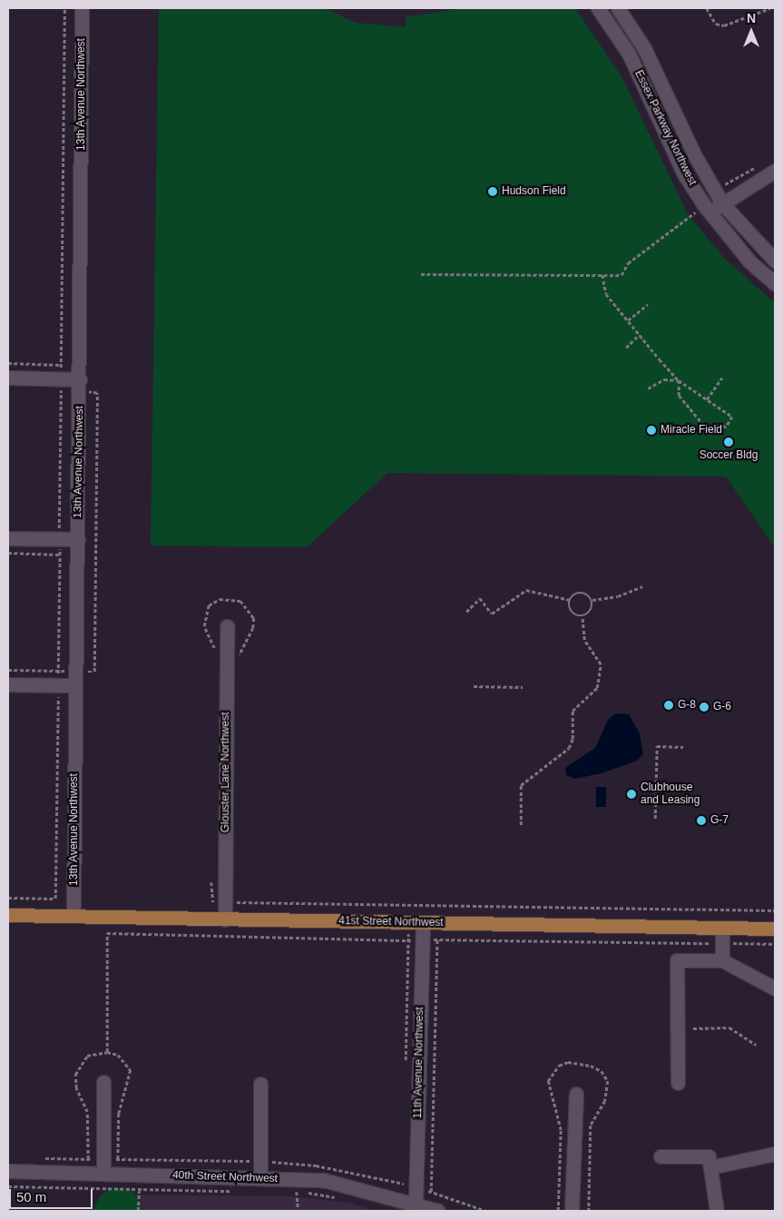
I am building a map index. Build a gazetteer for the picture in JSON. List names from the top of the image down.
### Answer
{
  "streets": {
    "main road": ["41st Street Northwest"],
    "street": [
      "13th Avenue Northwest",
      "Essex Parkway Northwest",
      "Glouster Lane Northwest",
      "11th Avenue Northwest",
      "40th Street Northwest"
    ]
  },
  "crossings": [
    ["13th Avenue Northwest", "41st Street Northwest"],
    ["Glouster Lane Northwest", "41st Street Northwest"],
    ["41st Street Northwest", "11th Avenue Northwest"],
    ["11th Avenue Northwest", "40th Street Northwest"]
  ],
  "places": [
    "Hudson Field",
    "Miracle Field",
    "Soccer Bldg",
    "G-8",
    "G-6",
    "Clubhouse and Leasing",
    "G-7"
  ],
  "scale_bar": "50 m",
  "north": "top"
}
